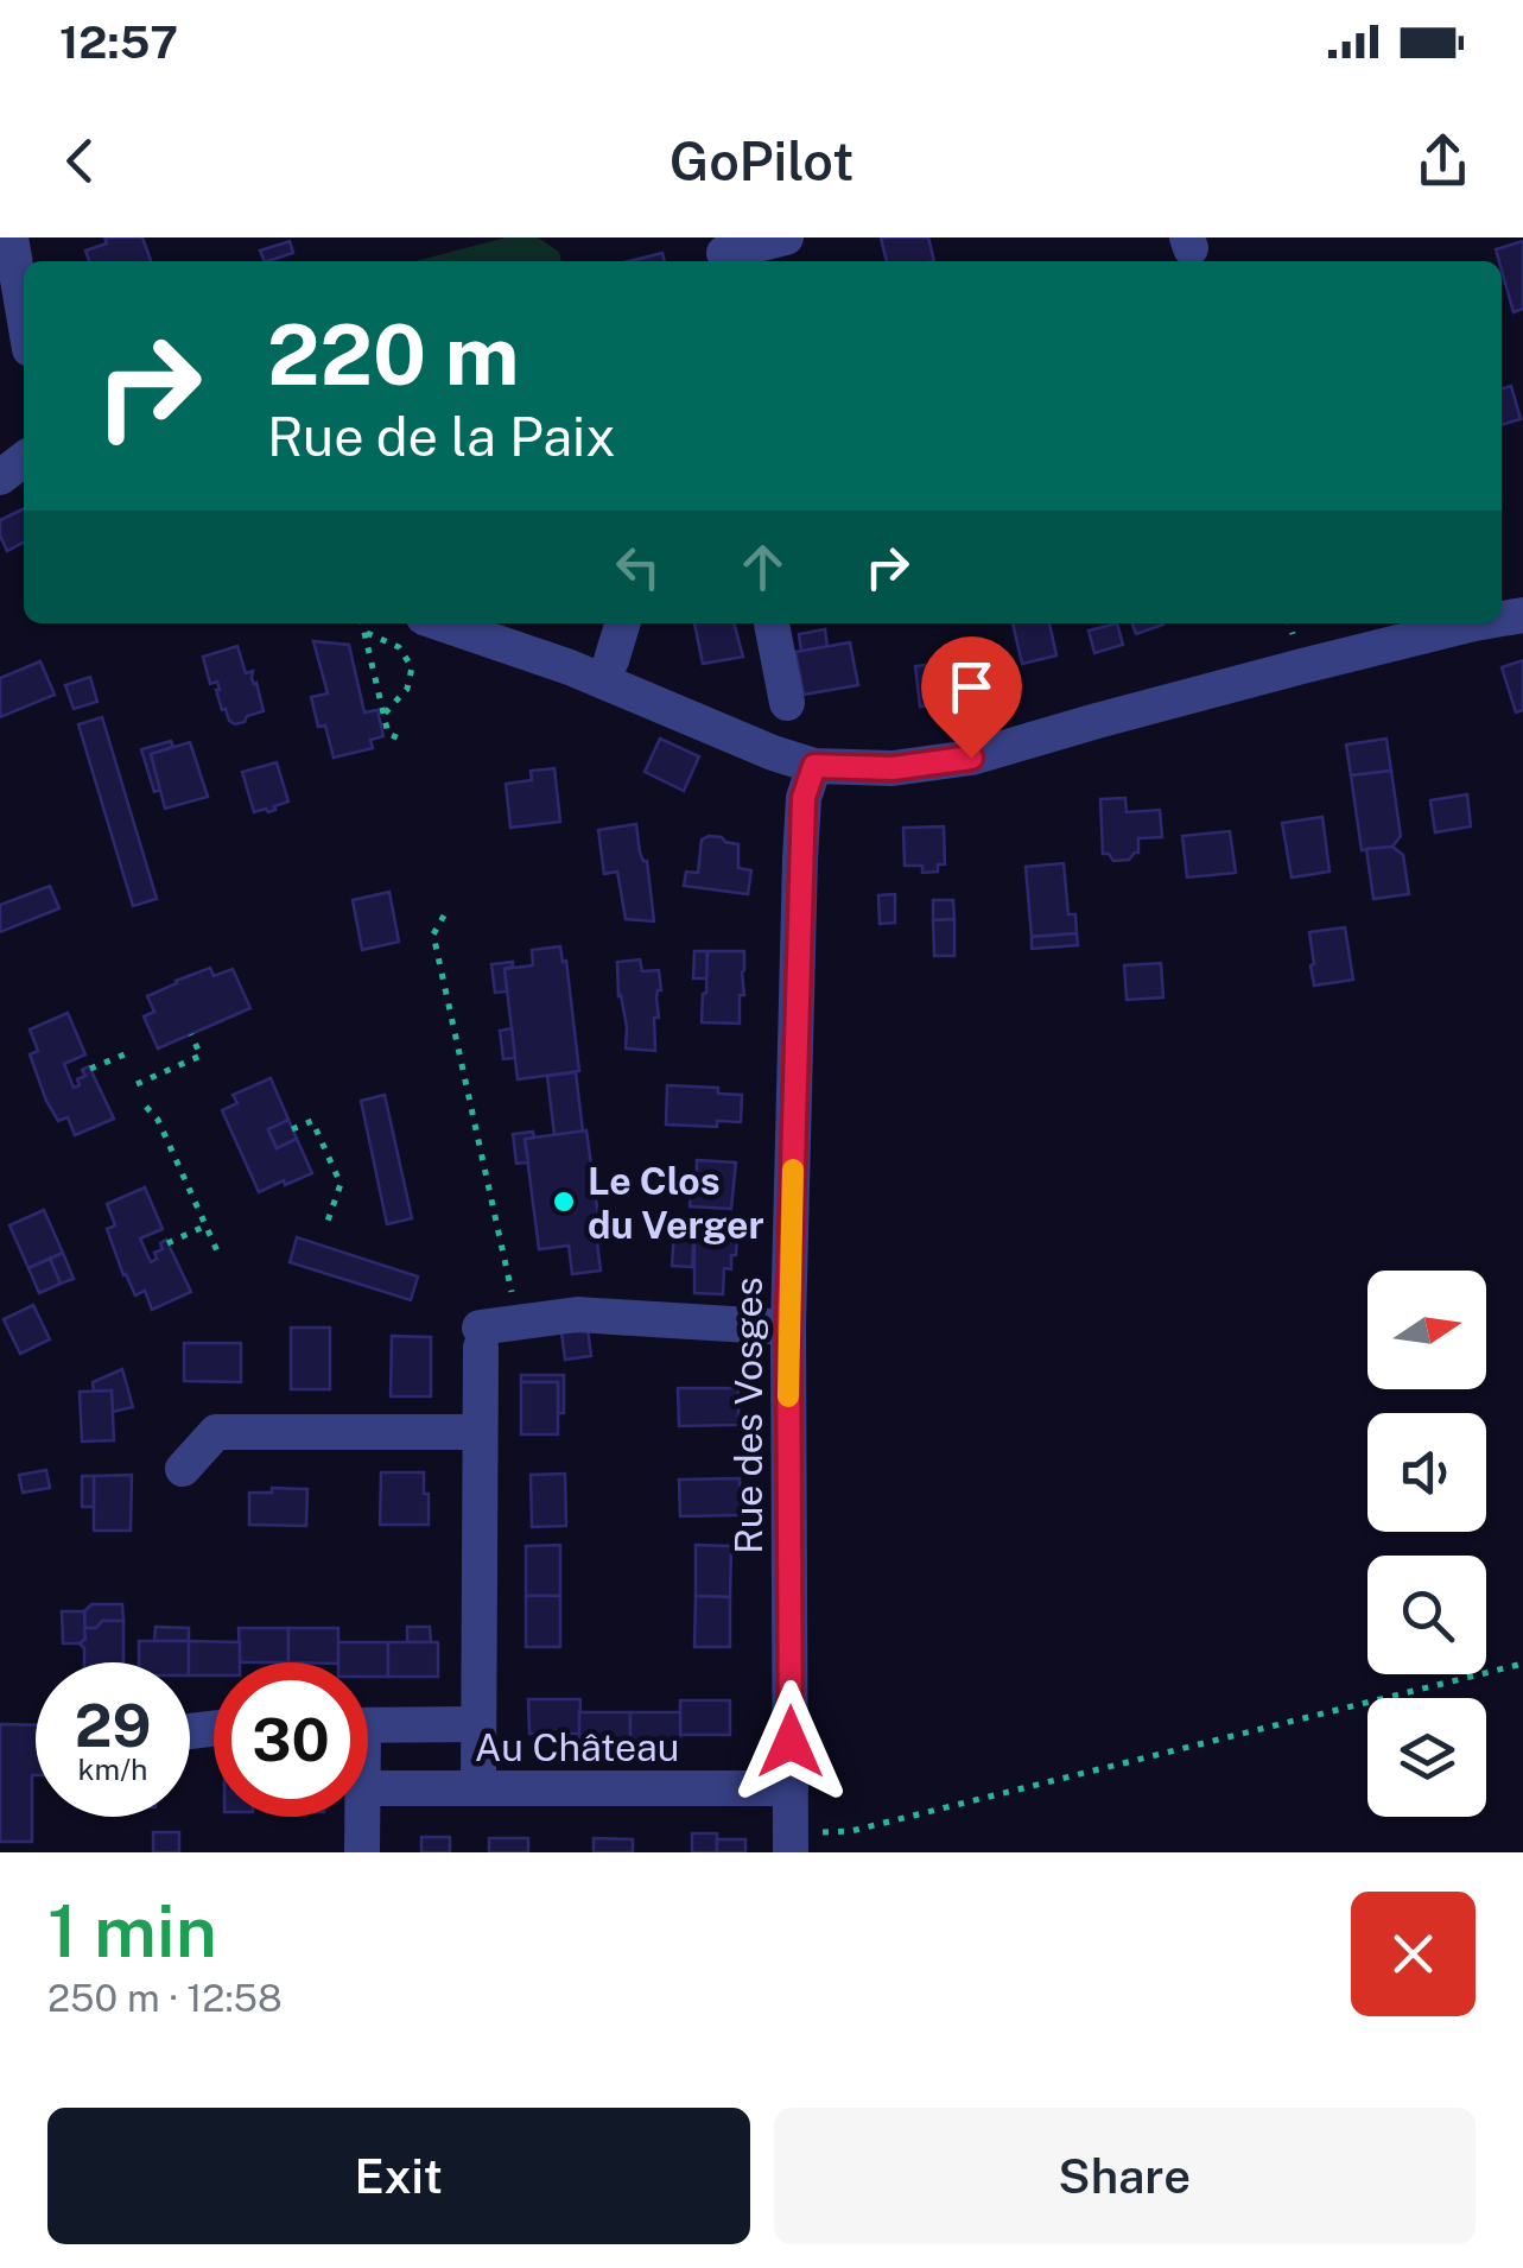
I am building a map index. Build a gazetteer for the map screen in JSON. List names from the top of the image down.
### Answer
{
  "streets": {
    "street": ["Rue des Vosges", "Au Château"]
  },
  "crossings": [
    ["Rue des Vosges", "Au Château"]
  ],
  "places": ["Le Clos du Verger"],
  "north": "right",
  "page": {
    "status": "12:57",
    "header": "GoPilot",
    "turn": ["220 m", "Rue de la Paix"],
    "speed": "29 km/h",
    "limit": "30",
    "heading": ["1 min", "250 m · 12:58"],
    "buttons": ["Exit", "Share"]
  }
}
